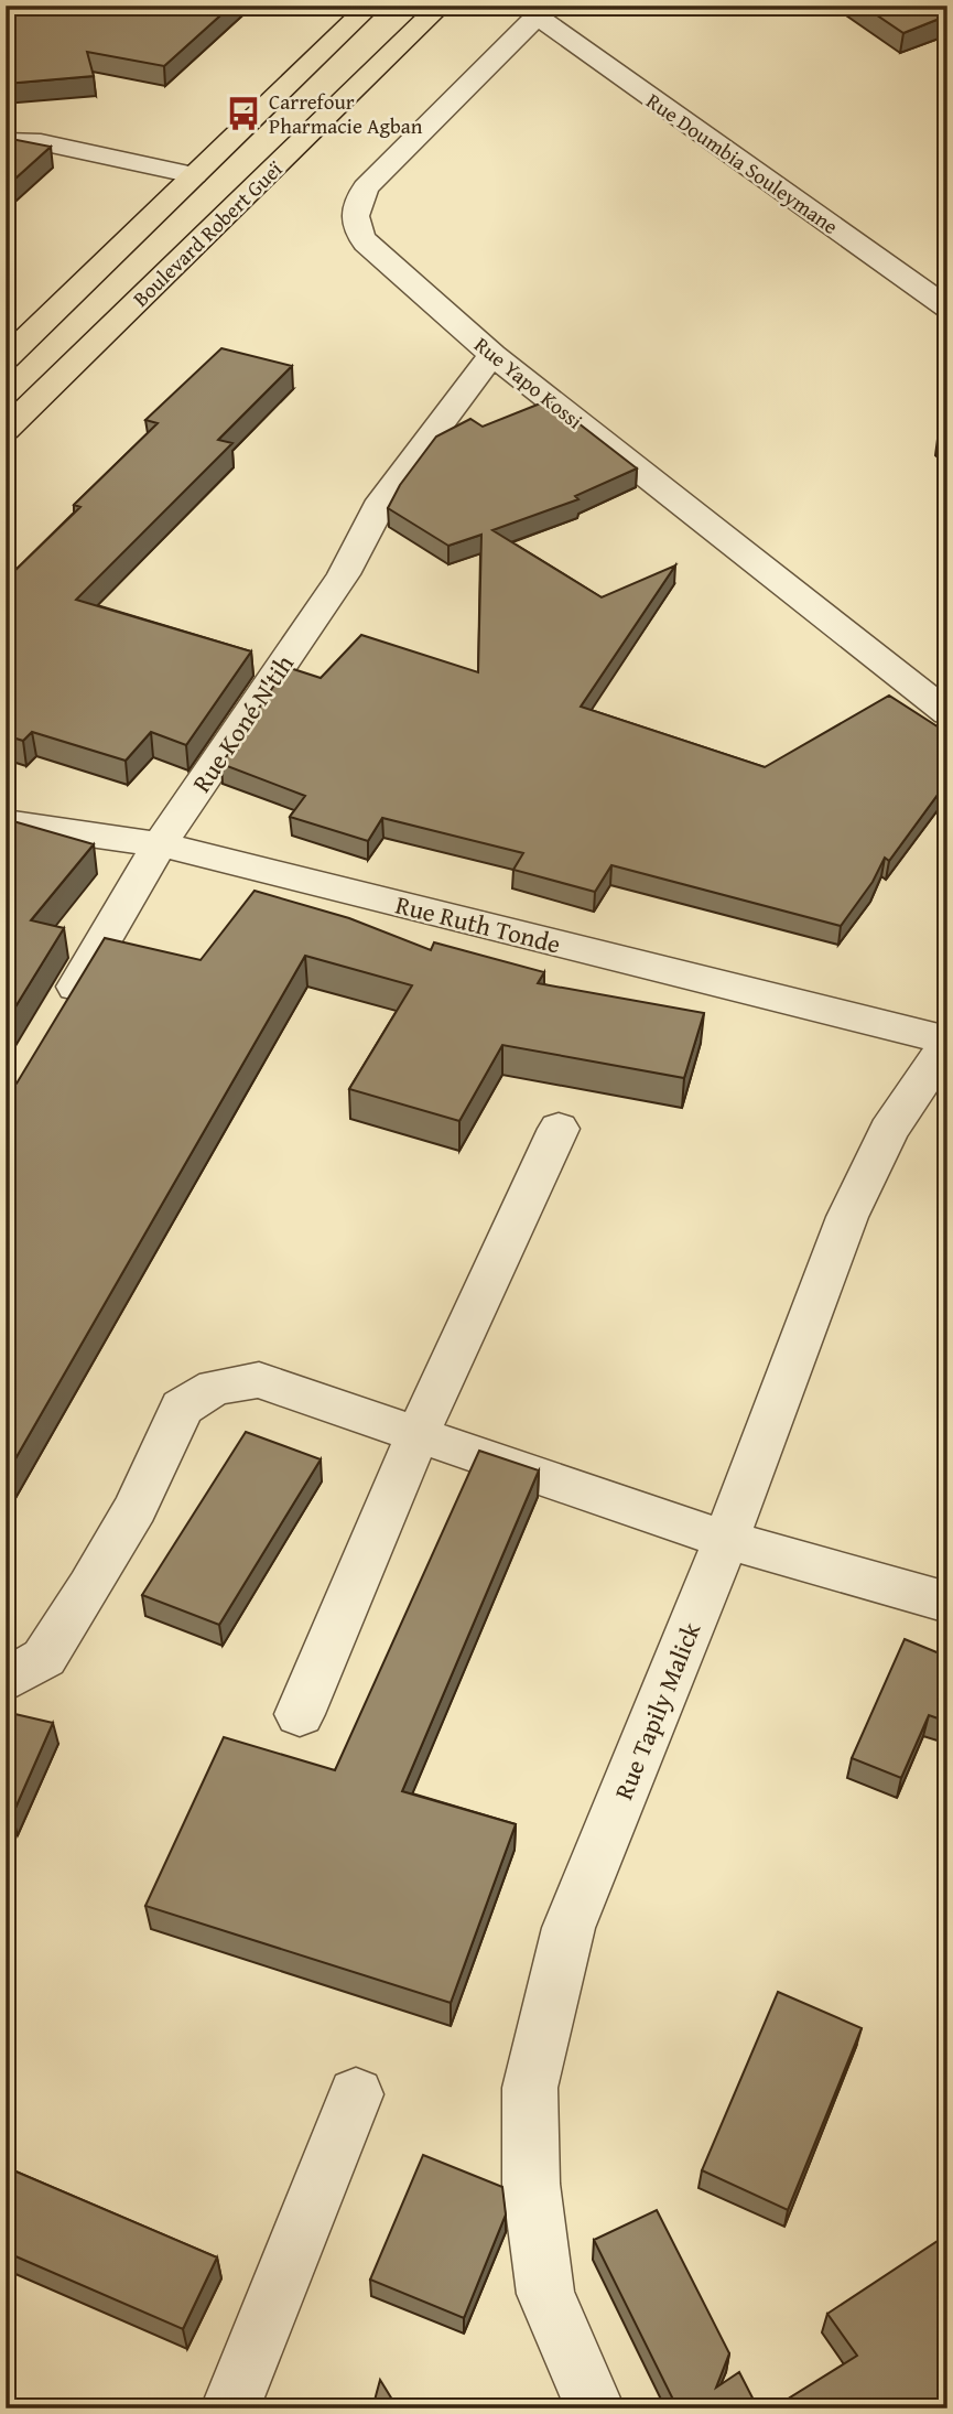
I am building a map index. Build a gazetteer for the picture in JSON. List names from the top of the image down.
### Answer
{
  "streets": {
    "main road": ["Boulevard Robert Gueï"],
    "street": [
      "Rue Doumbia Souleymane",
      "Rue Yapo Kossi",
      "Rue Koné N'tih",
      "Rue Ruth Tonde",
      "Rue Tapily Malick"
    ]
  },
  "crossings": [
    ["Rue Doumbia Souleymane", "Rue Yapo Kossi"],
    ["Rue Yapo Kossi", "Rue Koné N'tih"],
    ["Rue Koné N'tih", "Rue Ruth Tonde"],
    ["Rue Ruth Tonde", "Rue Tapily Malick"]
  ],
  "places": {
    "bus stop": ["Carrefour Pharmacie Agban"]
  }
}
